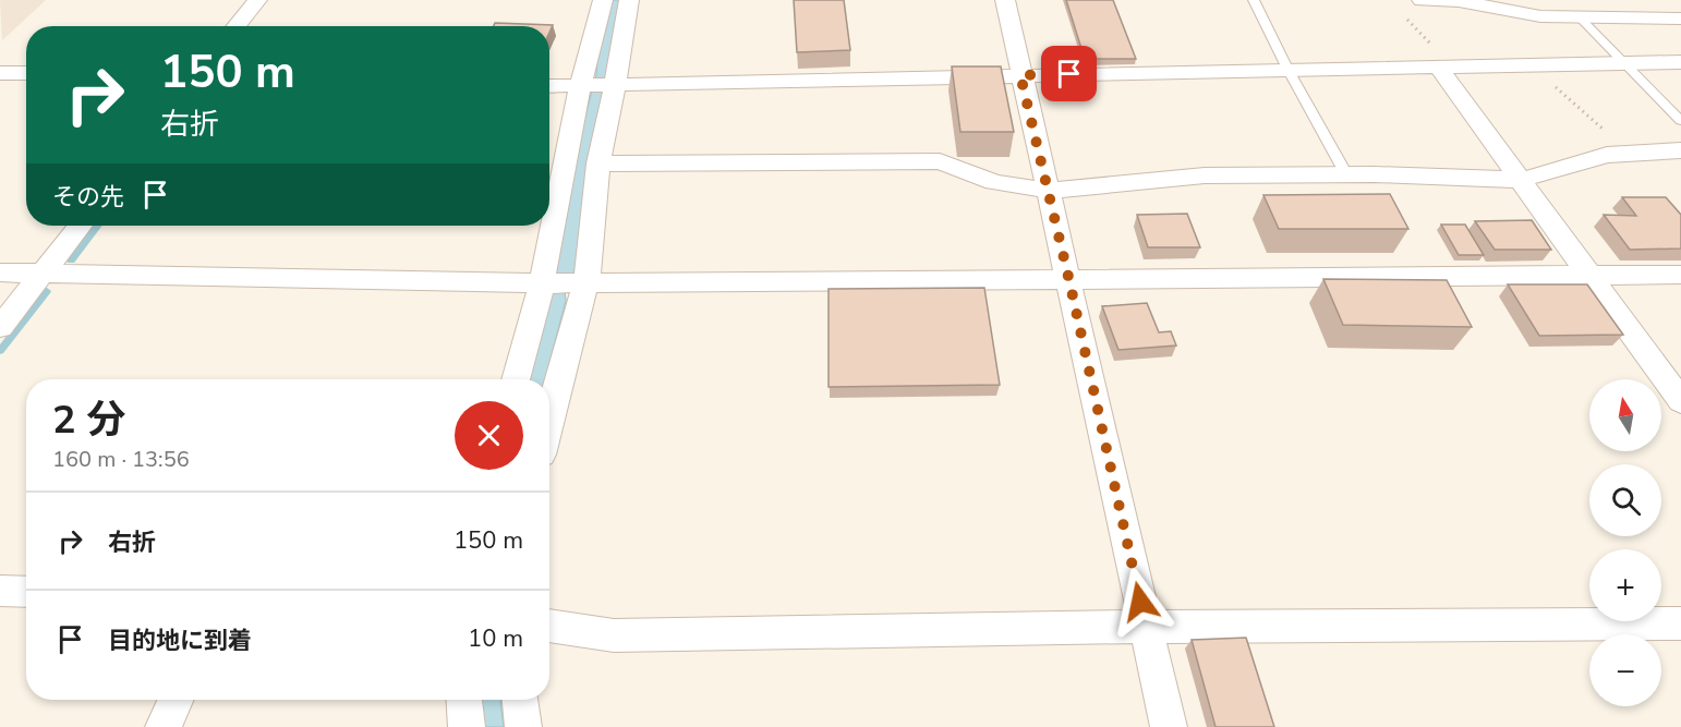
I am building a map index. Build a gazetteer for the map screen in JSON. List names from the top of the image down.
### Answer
{
  "north": "top",
  "page": {
    "turn": ["150 m", "右折"],
    "then": "その先",
    "map_buttons": ["+", "−"],
    "heading": ["2 分", "160 m · 13:56"],
    "list": [
      {
        "name": "右折",
        "value": "150 m"
      },
      {
        "name": "目的地に到着",
        "value": "10 m"
      }
    ]
  }
}
